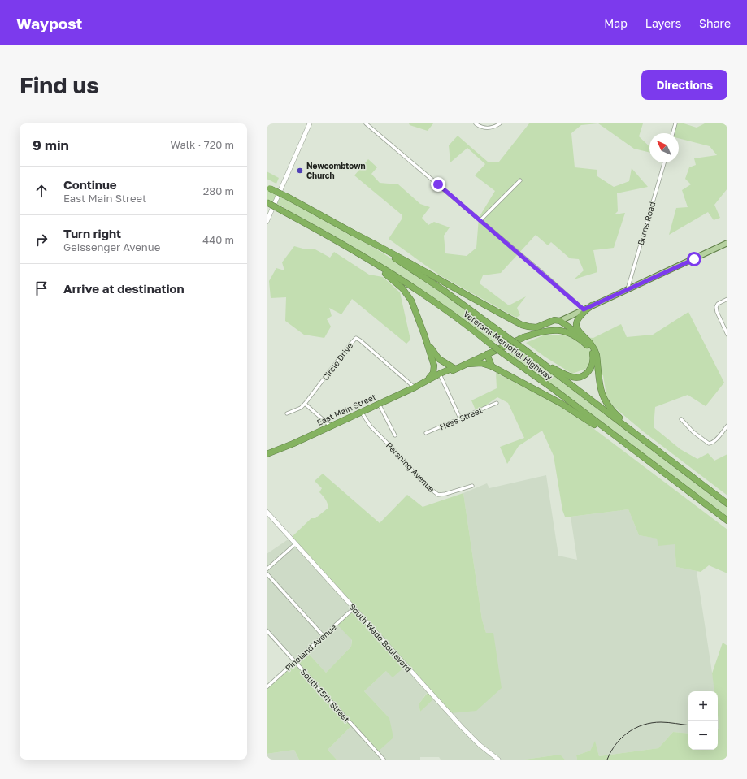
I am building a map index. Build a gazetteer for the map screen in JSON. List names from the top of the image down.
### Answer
{
  "streets": {
    "highway": ["Veterans Memorial Highway", "East Main Street"],
    "main road": ["South Wade Boulevard"],
    "street": [
      "Burns Road",
      "Circle Drive",
      "Hess Street",
      "Pershing Avenue",
      "Pineland Avenue",
      "South 15th Street"
    ]
  },
  "crossings": [
    ["Burns Road", "East Main Street"],
    ["Circle Drive", "East Main Street"],
    ["East Main Street", "Pershing Avenue"],
    ["South Wade Boulevard", "Pineland Avenue"],
    ["Pineland Avenue", "South 15th Street"]
  ],
  "places": ["Newcombtown Church"],
  "north": "top left",
  "page": {
    "header": "Waypost",
    "nav": ["Map", "Layers", "Share"],
    "buttons": "Directions",
    "title": "Find us",
    "heading": ["9 min", "Walk · 720 m"],
    "list": [
      ["Continue", "East Main Street", "280 m"],
      ["Turn right", "Geissenger Avenue", "440 m"],
      "Arrive at destination"
    ],
    "map_buttons": ["+", "−"]
  }
}
